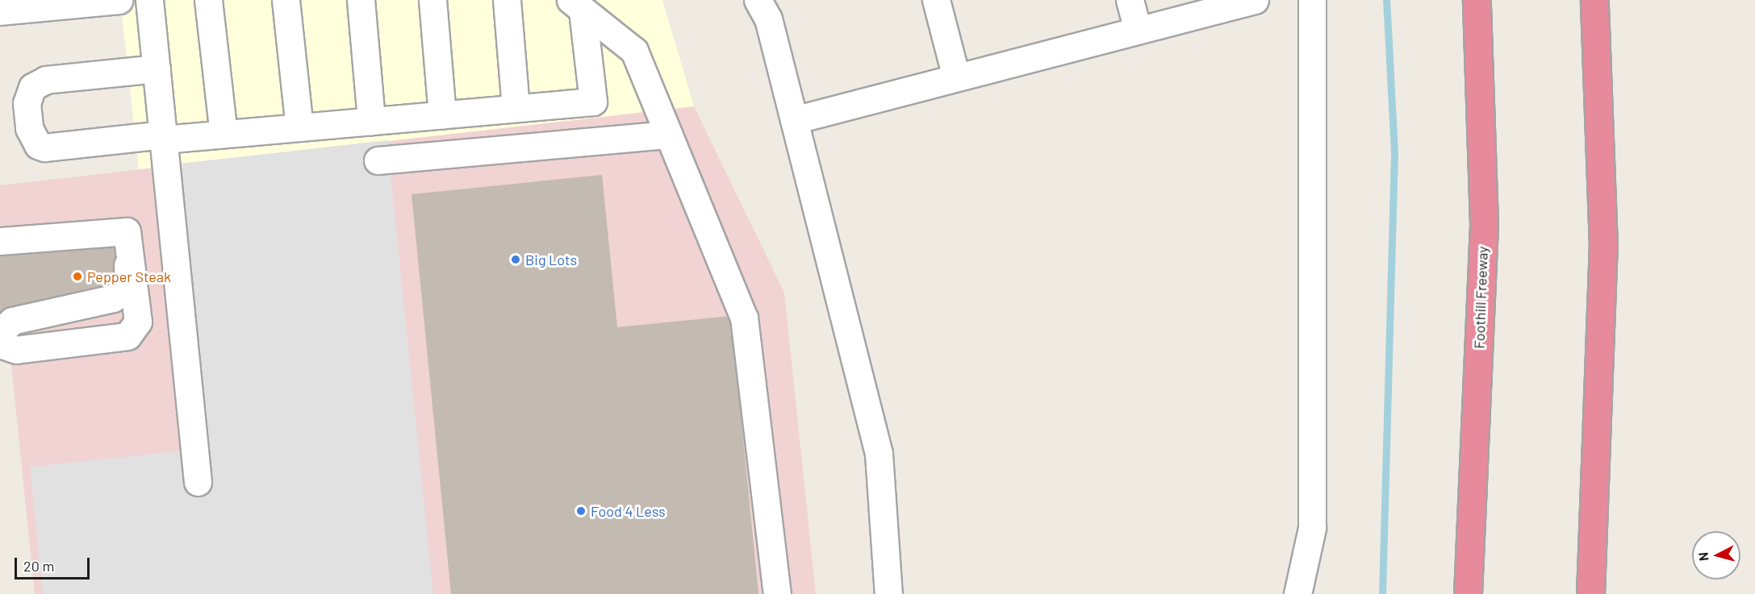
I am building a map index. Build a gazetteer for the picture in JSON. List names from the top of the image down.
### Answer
{
  "streets": {
    "highway": ["Foothill Freeway"]
  },
  "places": ["Big Lots", "Pepper Steak", "Food 4 Less"],
  "scale_bar": "20 m",
  "north": "left"
}
